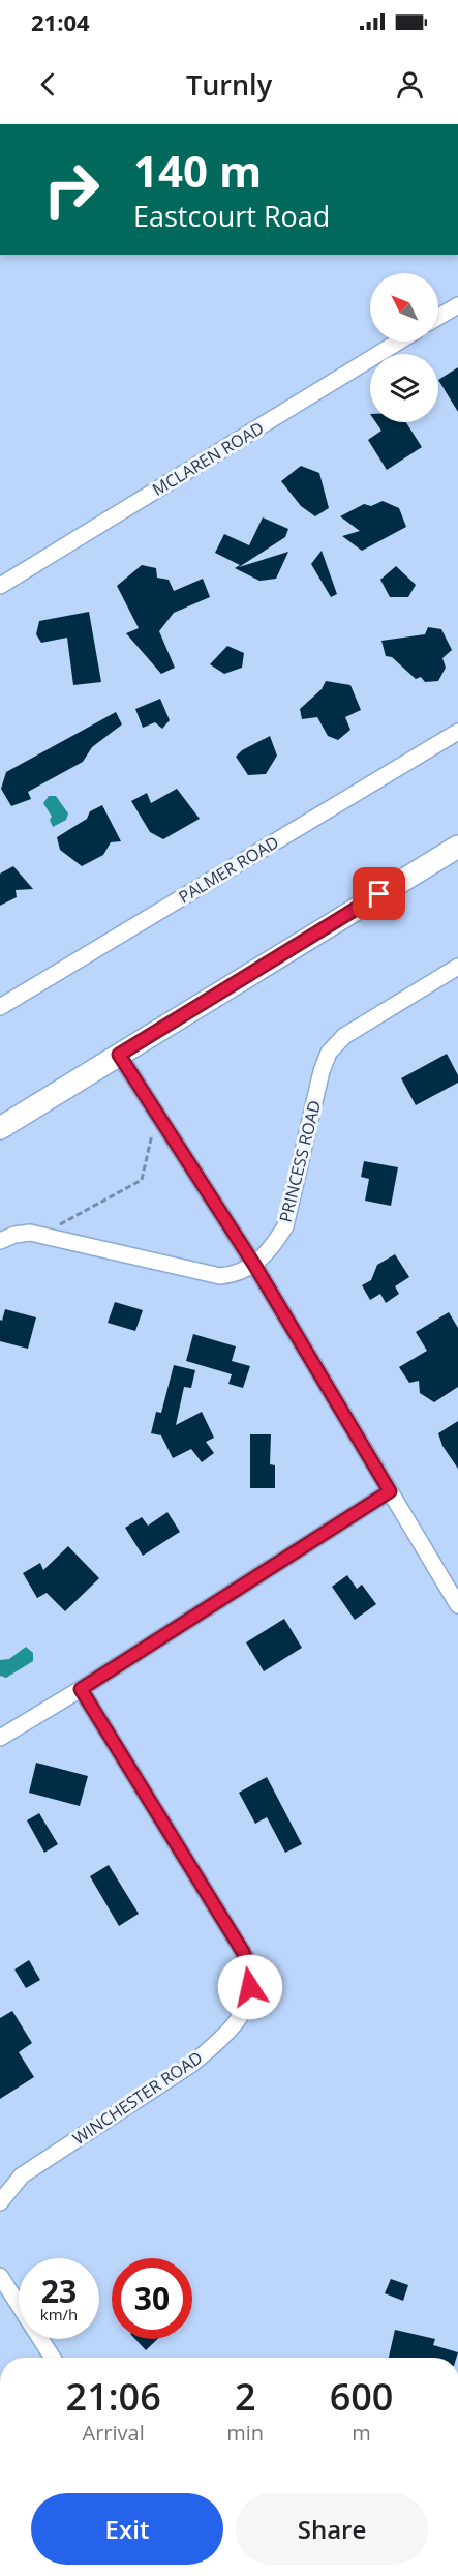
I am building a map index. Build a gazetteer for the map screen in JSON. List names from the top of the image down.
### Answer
{
  "streets": {
    "street": [
      "MCLAREN ROAD",
      "PALMER ROAD",
      "PRINCESS ROAD",
      "WINCHESTER ROAD"
    ]
  },
  "north": "top left",
  "page": {
    "status": "21:04",
    "header": "Turnly",
    "turn": ["140 m", "Eastcourt Road"],
    "speed": "23 km/h",
    "limit": "30",
    "eta": [
      "21:06",
      "Arrival",
      "2",
      "min",
      "600",
      "m"
    ],
    "buttons": ["Exit", "Share"]
  }
}
